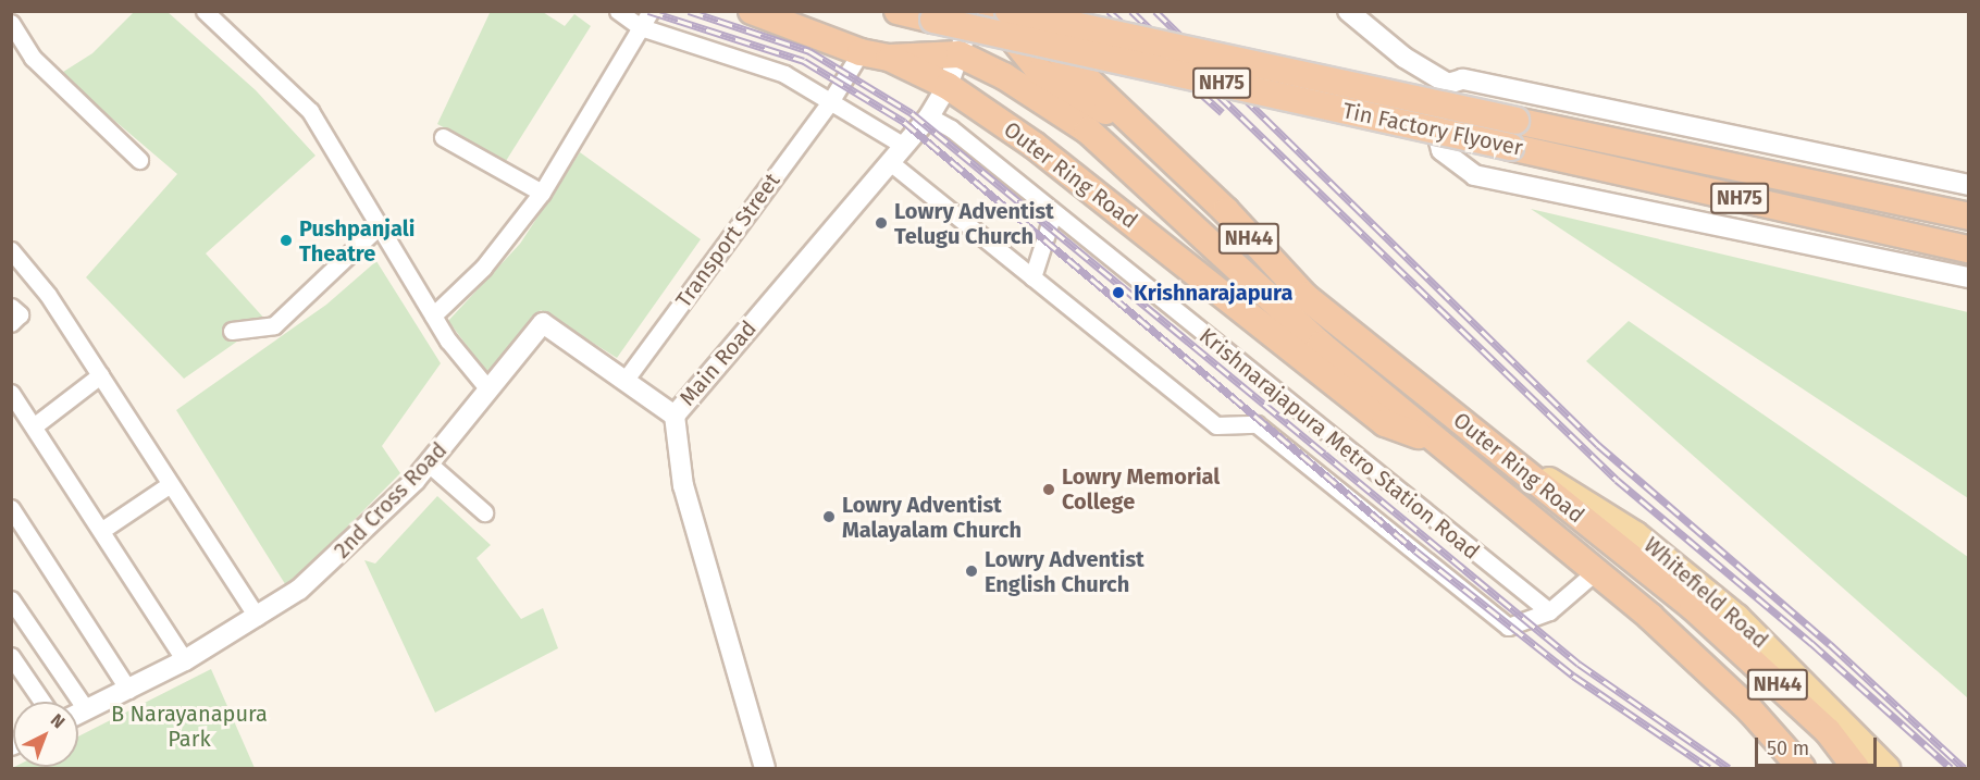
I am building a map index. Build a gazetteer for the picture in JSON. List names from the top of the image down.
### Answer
{
  "streets": {
    "highway": [
      "NH75",
      "Tin Factory Flyover",
      "Outer Ring Road",
      "NH44"
    ],
    "main road": ["Whitefield Road"],
    "street": [
      "Transport Street",
      "Main Road",
      "Krishnarajapura Metro Station Road",
      "2nd Cross Road"
    ]
  },
  "crossings": [
    ["Outer Ring Road", "Transport Street"],
    ["Outer Ring Road", "Main Road"],
    ["Outer Ring Road", "Whitefield Road"],
    ["Transport Street", "2nd Cross Road"],
    ["Main Road", "Krishnarajapura Metro Station Road"],
    ["Main Road", "2nd Cross Road"]
  ],
  "parks": ["B Narayanapura Park"],
  "places": [
    "Lowry Adventist Telugu Church",
    "Pushpanjali Theatre",
    "Krishnarajapura",
    "Lowry Memorial College",
    "Lowry Adventist Malayalam Church",
    "Lowry Adventist English Church"
  ],
  "scale_bar": "50 m",
  "north": "top right"
}
